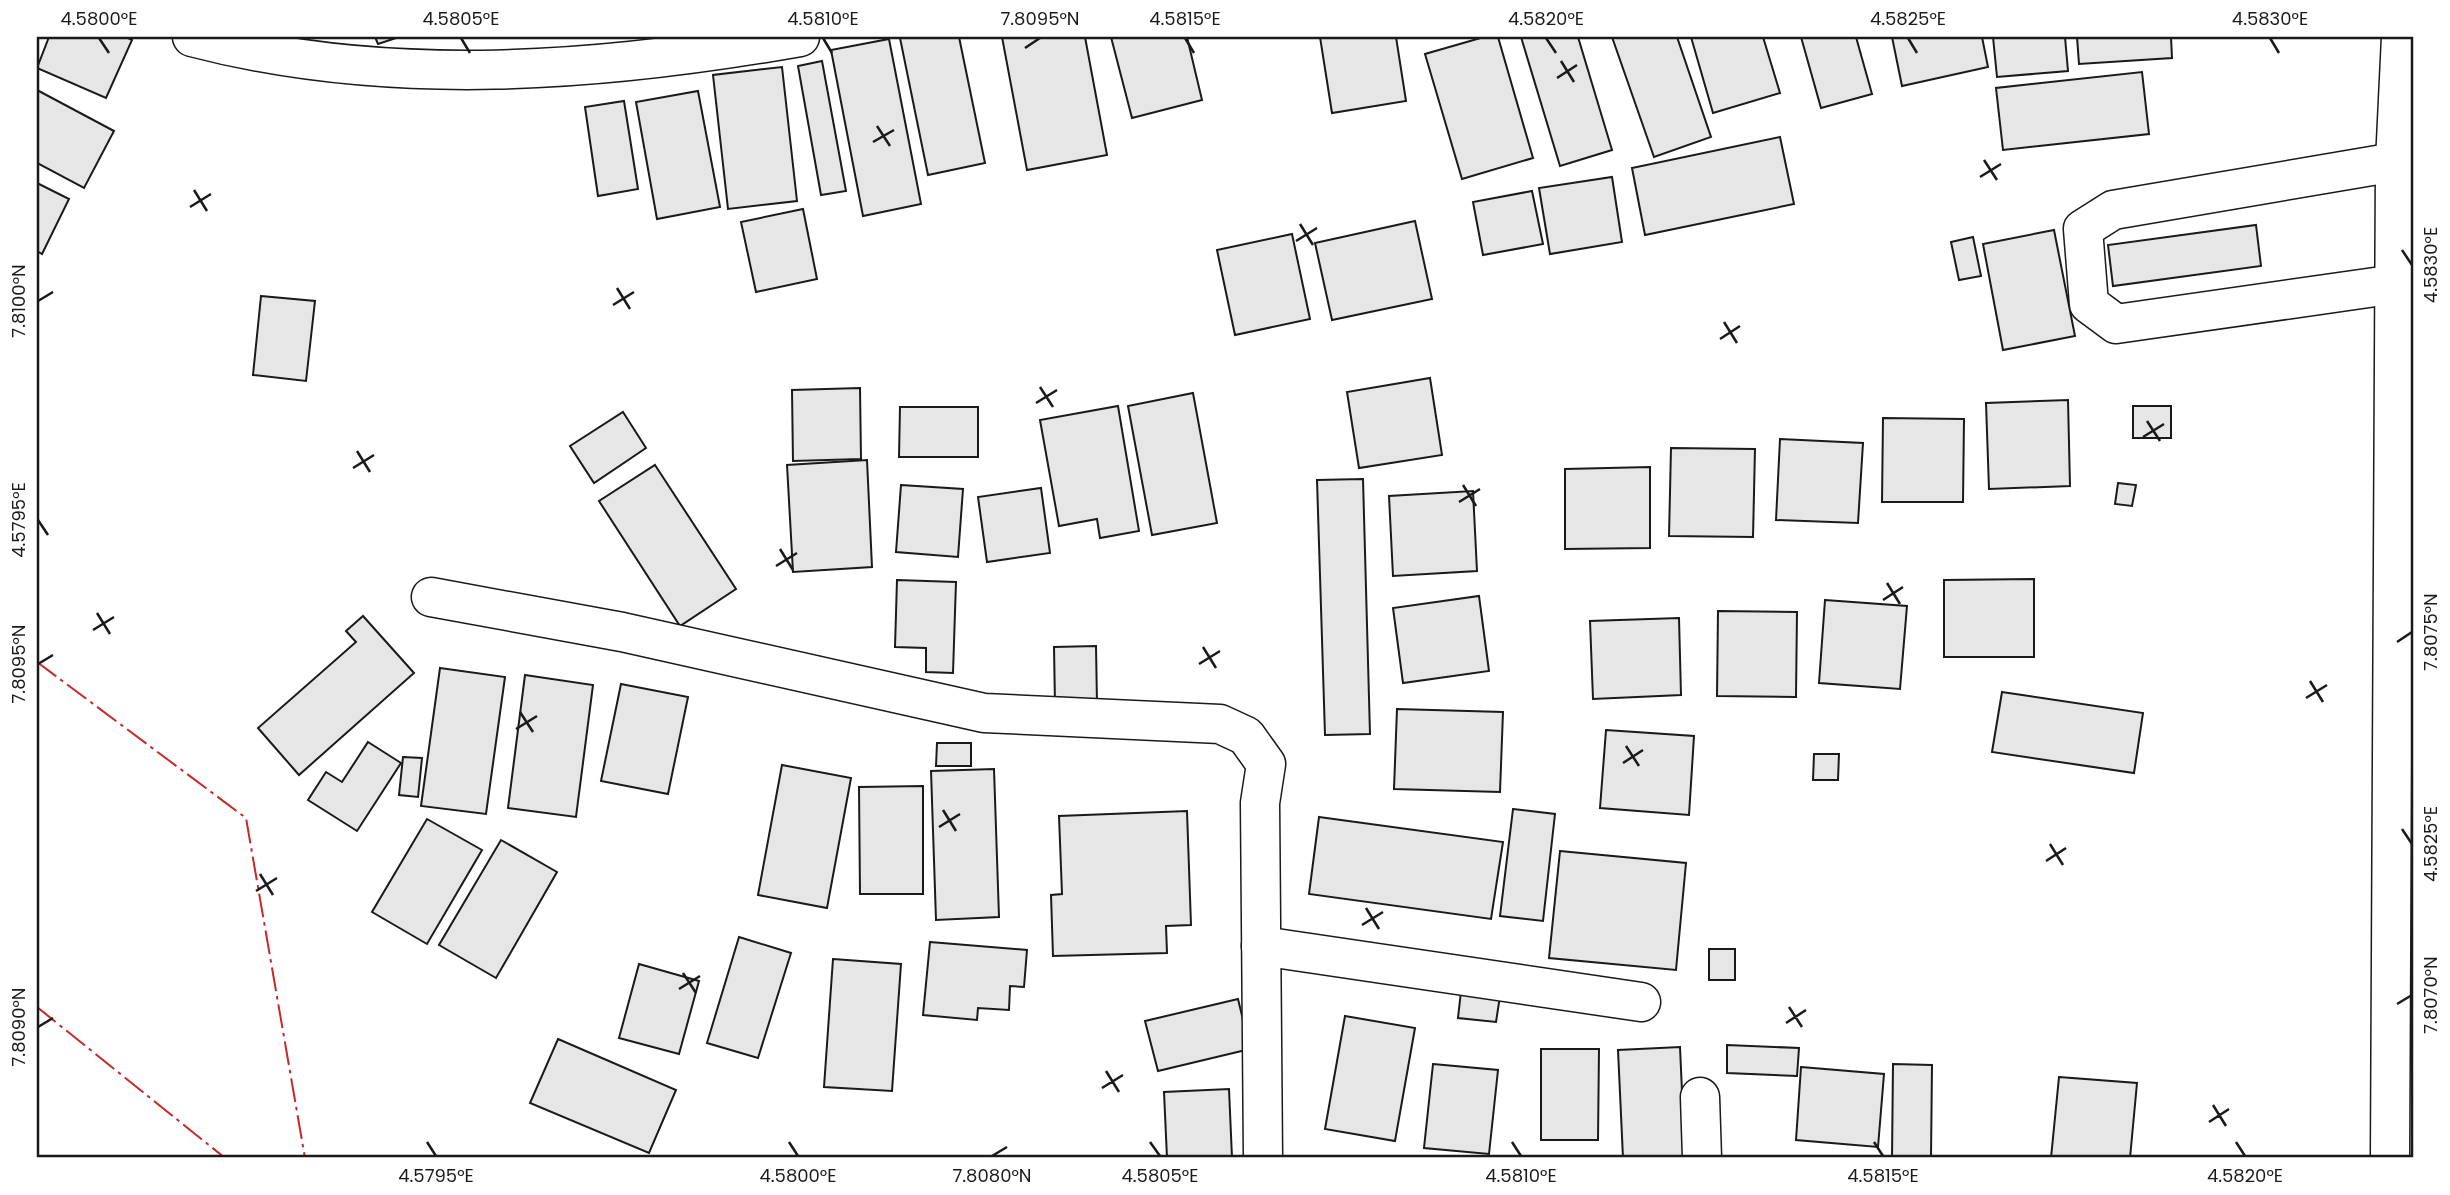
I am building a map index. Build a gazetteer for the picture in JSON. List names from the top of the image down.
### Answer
{
  "coordinates": [
    "4.5800°E",
    "4.5805°E",
    "4.5810°E",
    "7.8095°N",
    "4.5815°E",
    "4.5820°E",
    "4.5825°E",
    "4.5830°E",
    "7.8100°N",
    "4.5795°E",
    "7.8075°N",
    "7.8070°N",
    "7.8090°N",
    "7.8080°N"
  ]
}
